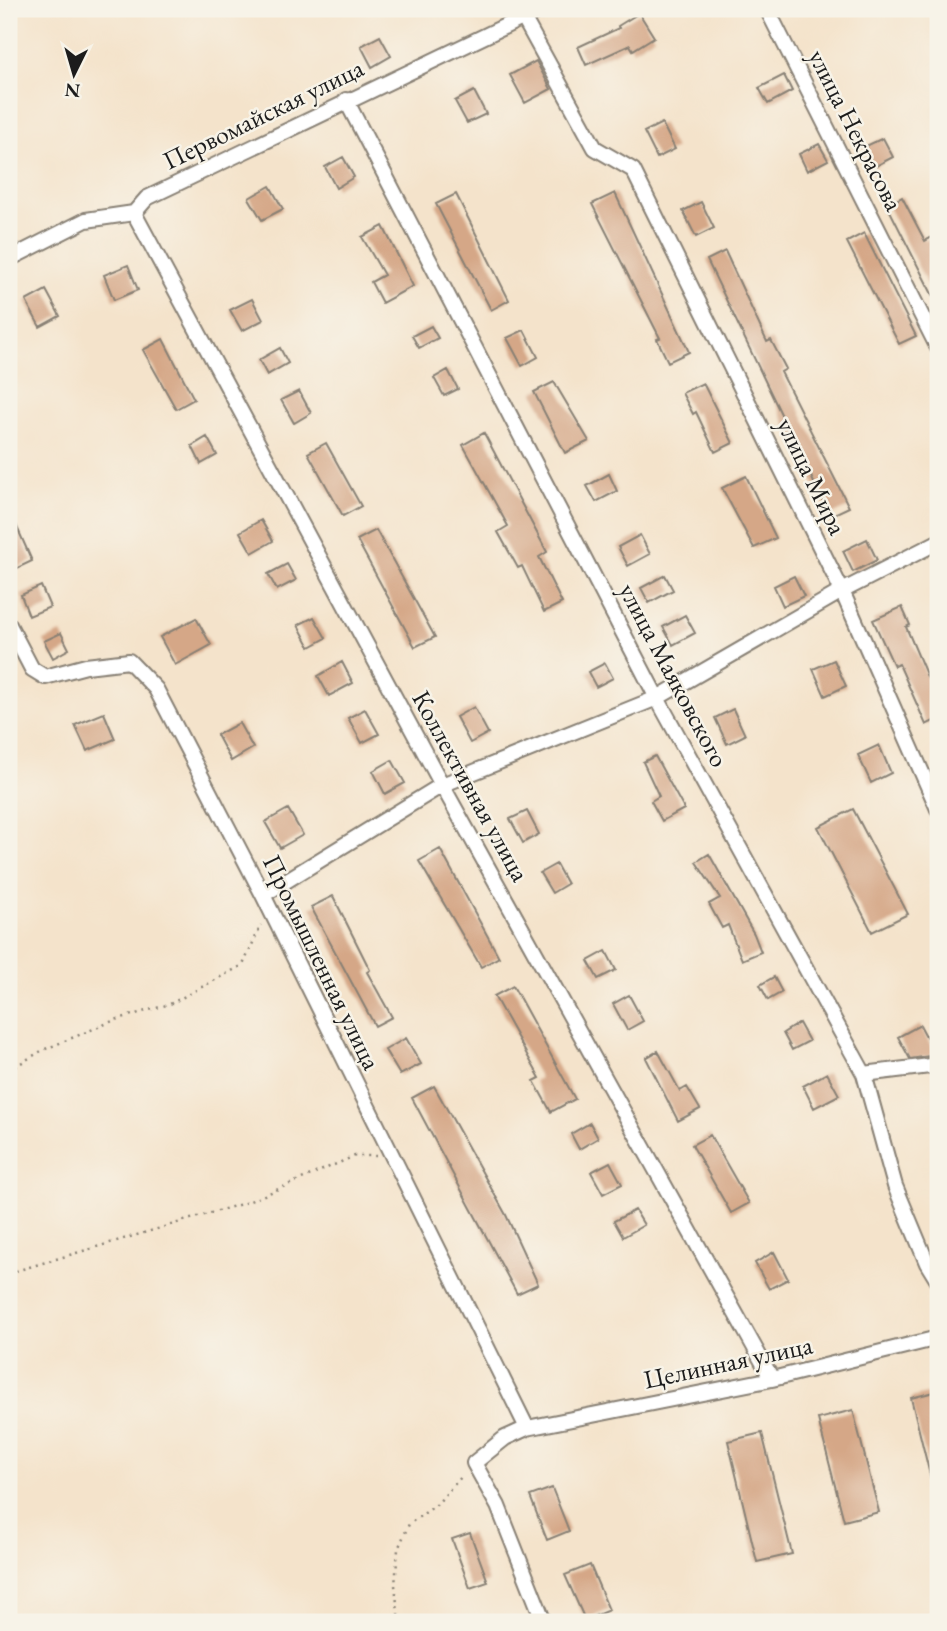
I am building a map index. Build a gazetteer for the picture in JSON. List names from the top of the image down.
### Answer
{
  "streets": {
    "street": [
      "Первомайская улица",
      "улица Некрасова",
      "улица Мира",
      "улица Маяковского",
      "Коллективная улица",
      "Промышленная улица",
      "Целинная улица"
    ]
  },
  "crossings": [
    ["Первомайская улица", "улица Мира"],
    ["Первомайская улица", "улица Маяковского"],
    ["Первомайская улица", "Коллективная улица"],
    ["Коллективная улица", "Целинная улица"],
    ["Промышленная улица", "Целинная улица"]
  ],
  "north": "bottom"
}
